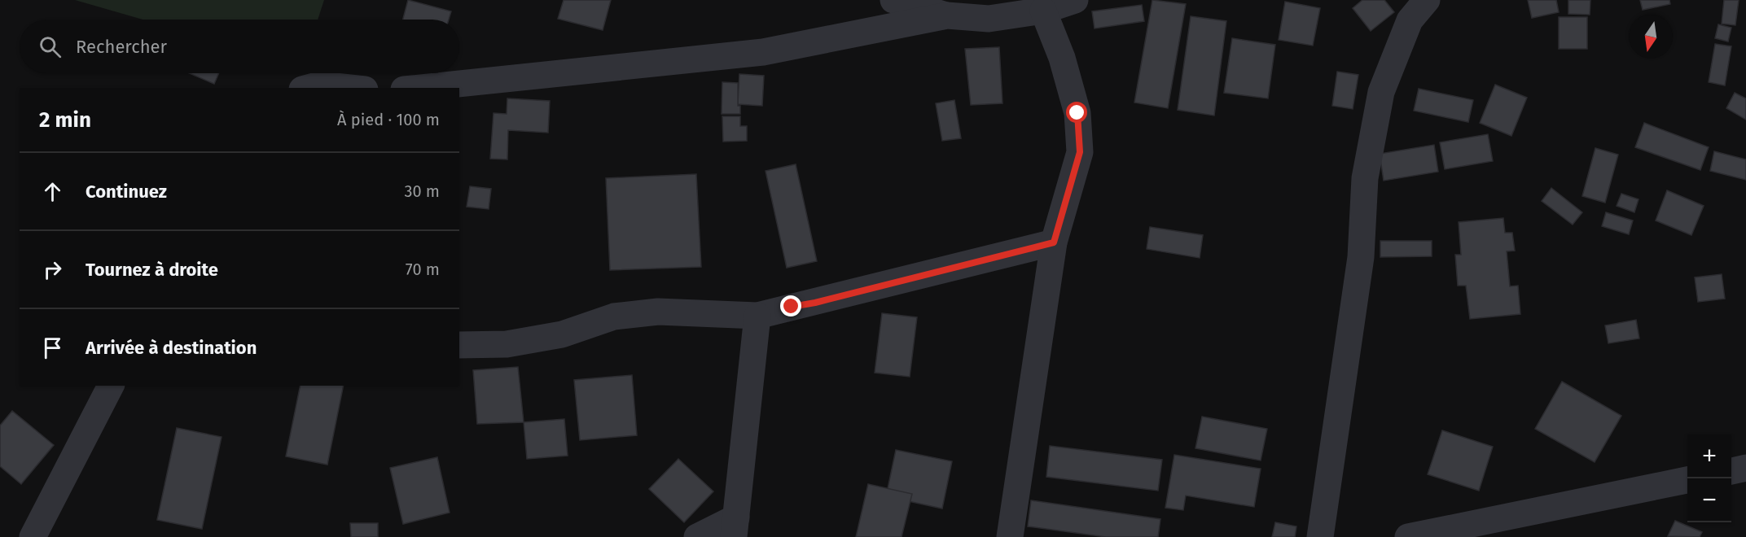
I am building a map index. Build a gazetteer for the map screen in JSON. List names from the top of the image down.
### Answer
{
  "north": "bottom",
  "page": {
    "search": "Rechercher",
    "heading": ["2 min", "À pied · 100 m"],
    "list": [
      ["Continuez", "30 m"],
      ["Tournez à droite", "70 m"],
      "Arrivée à destination"
    ],
    "map_buttons": ["+", "−"]
  }
}
